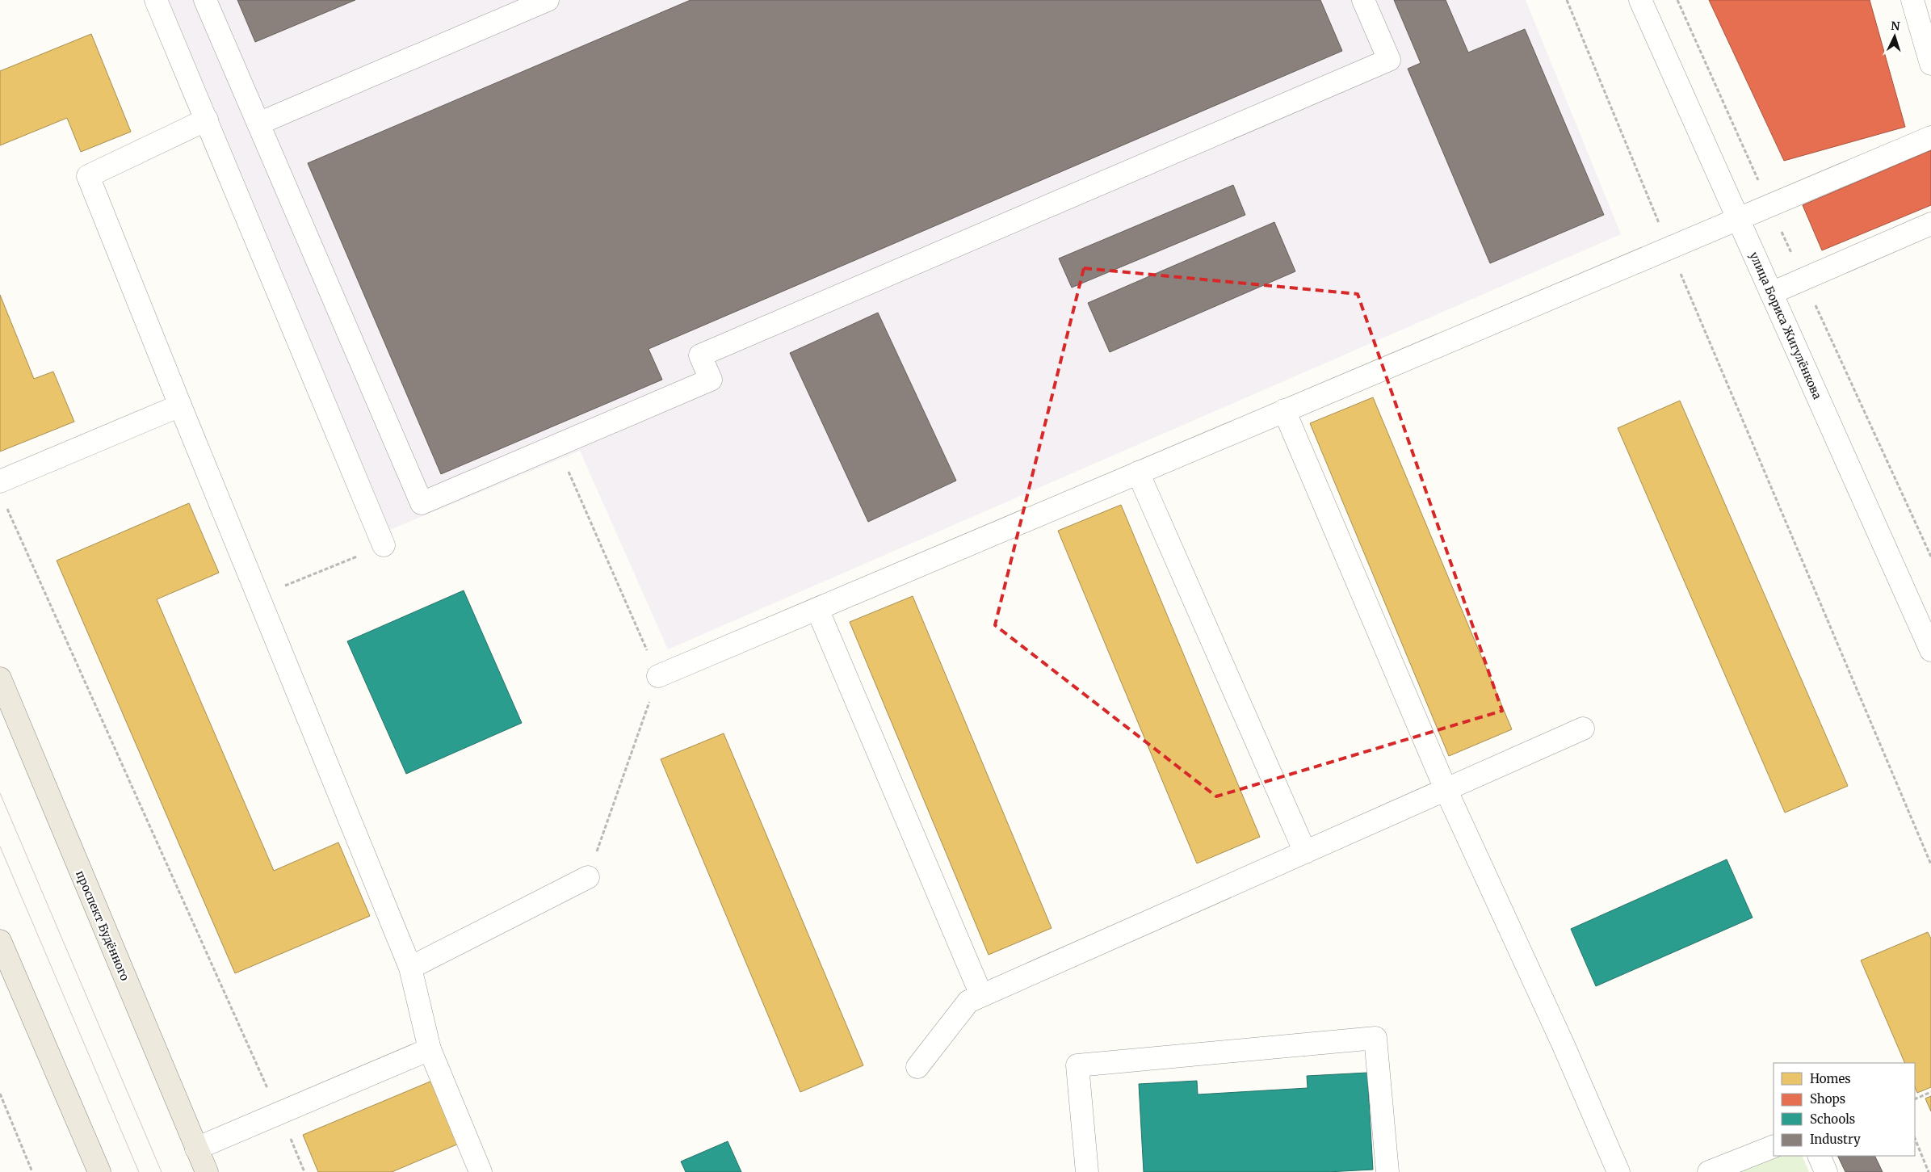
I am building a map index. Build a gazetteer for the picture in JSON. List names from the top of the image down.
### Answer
{
  "streets": {
    "main road": ["проспект Будённого"],
    "street": ["улица Бориса Жигулёнкова"]
  },
  "legend": [
    "Homes",
    "Shops",
    "Schools",
    "Industry"
  ],
  "north": "top"
}
